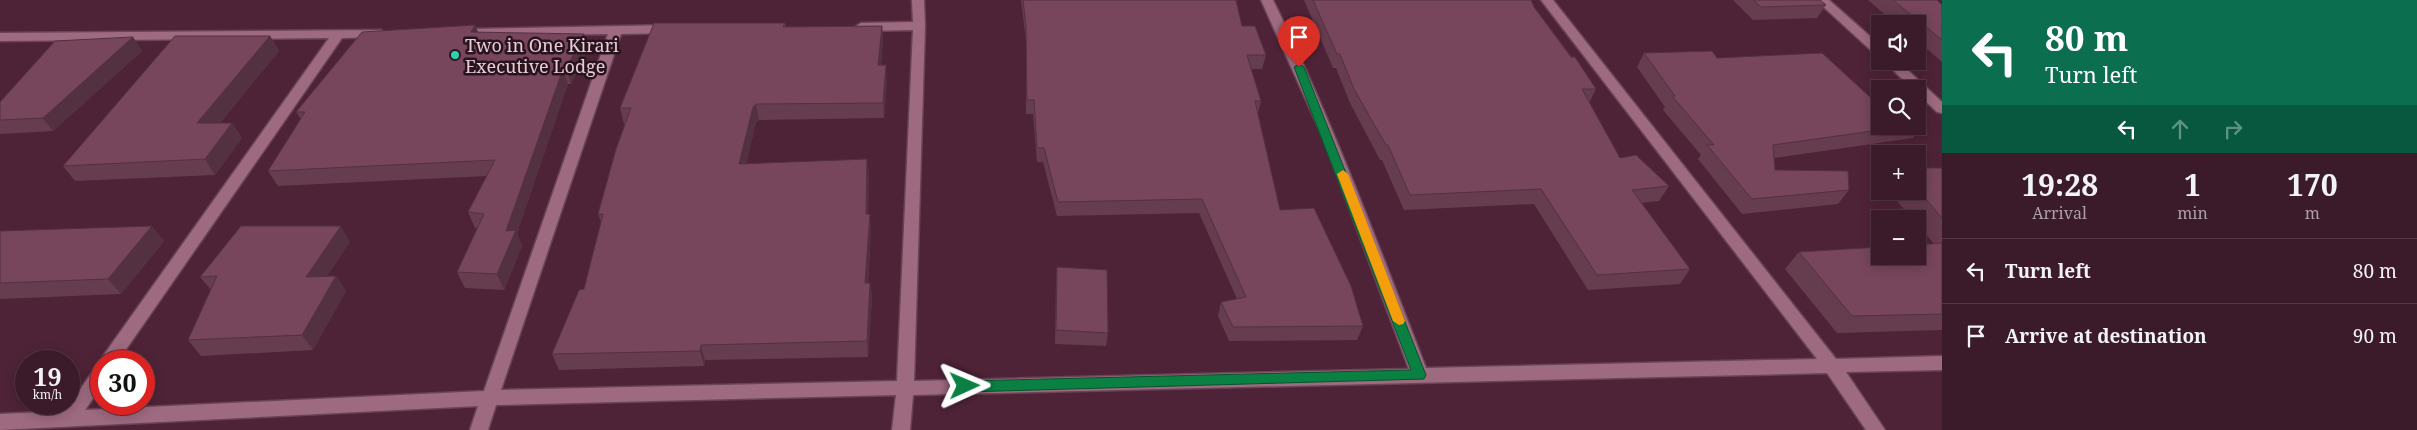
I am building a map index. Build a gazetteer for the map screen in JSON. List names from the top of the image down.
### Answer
{
  "places": ["Two in One Kirari Executive Lodge"],
  "page": {
    "turn": ["80 m", "Turn left"],
    "map_buttons": ["+", "−"],
    "eta": [
      "19:28",
      "Arrival",
      "1",
      "min",
      "170",
      "m"
    ],
    "list": [
      {
        "name": "Turn left",
        "value": "80 m"
      },
      {
        "name": "Arrive at destination",
        "value": "90 m"
      }
    ],
    "speed": "19 km/h",
    "limit": "30"
  }
}
